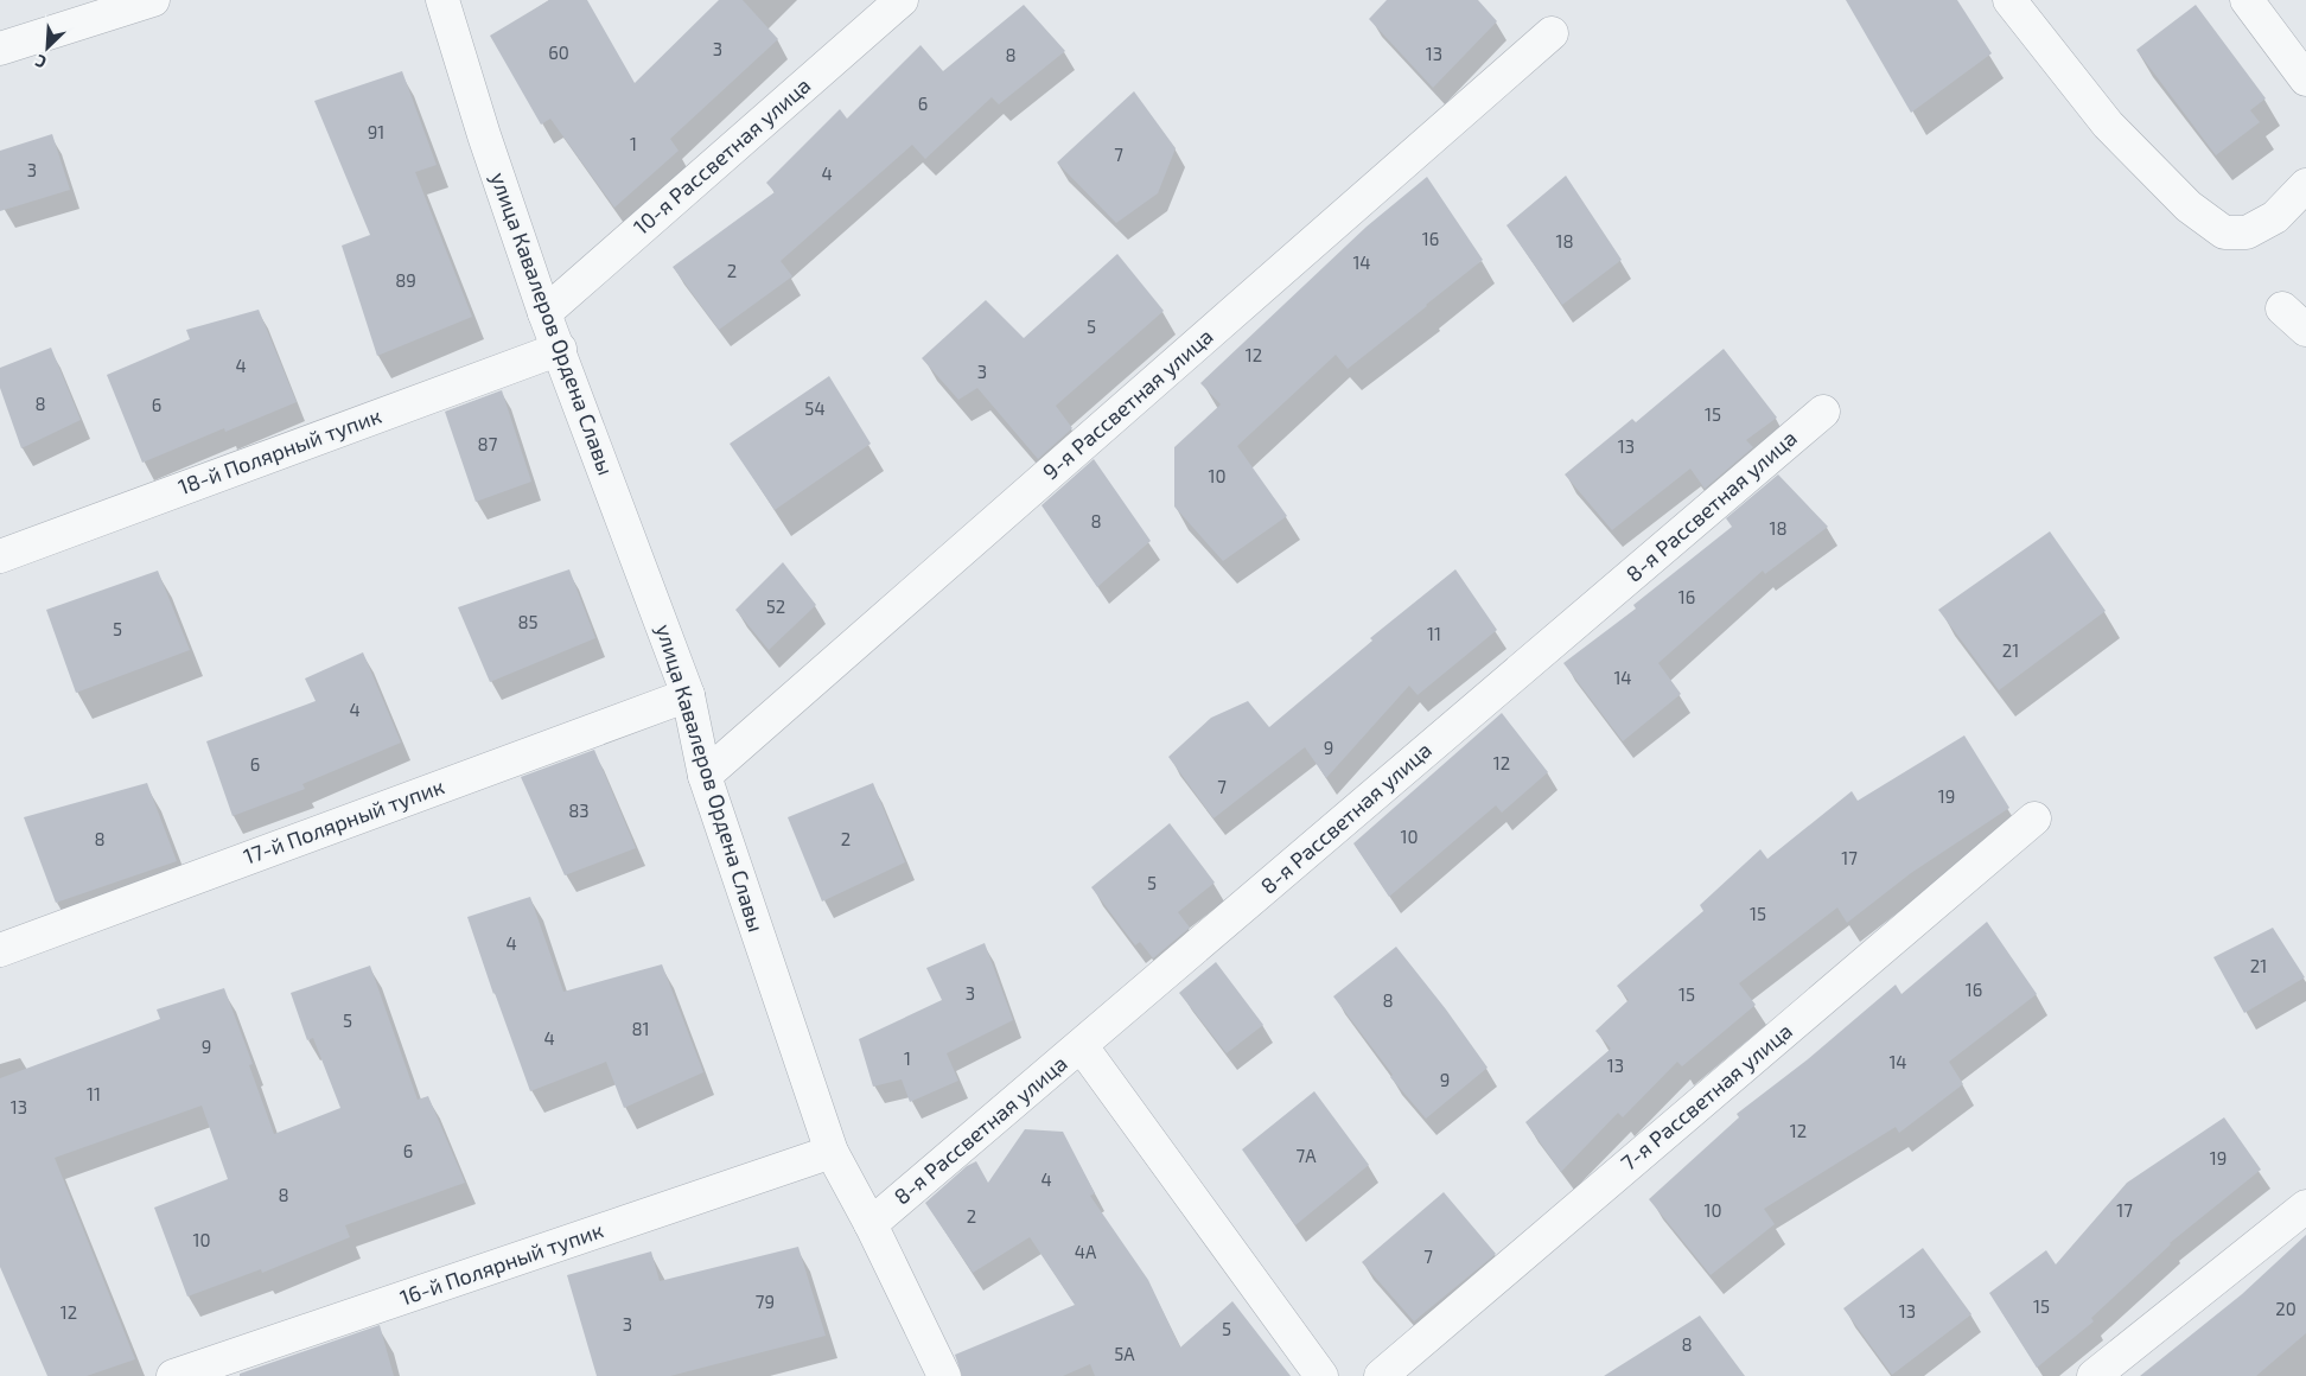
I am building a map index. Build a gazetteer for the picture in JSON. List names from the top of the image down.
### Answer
{
  "streets": {
    "street": [
      "10-я Рассветная улица",
      "улица Кавалеров Ордена Славы",
      "9-я Рассветная улица",
      "18-й Полярный тупик",
      "8-я Рассветная улица",
      "17-й Полярный тупик",
      "7-я Рассветная улица",
      "16-й Полярный тупик"
    ]
  },
  "crossings": [
    ["10-я Рассветная улица", "улица Кавалеров Ордена Славы"],
    ["улица Кавалеров Ордена Славы", "9-я Рассветная улица"],
    ["улица Кавалеров Ордена Славы", "18-й Полярный тупик"],
    ["улица Кавалеров Ордена Славы", "8-я Рассветная улица"],
    ["улица Кавалеров Ордена Славы", "17-й Полярный тупик"],
    ["улица Кавалеров Ордена Славы", "16-й Полярный тупик"]
  ],
  "house_numbers": [
    "3",
    "60",
    "13",
    "8",
    "6",
    "91",
    "1",
    "7",
    "3",
    "4",
    "16",
    "18",
    "14",
    "2",
    "89",
    "5",
    "12",
    "4",
    "3",
    "8",
    "6",
    "54",
    "15",
    "87",
    "13",
    "10",
    "8",
    "18",
    "16",
    "52",
    "85",
    "5",
    "11",
    "21",
    "14",
    "4",
    "9",
    "12",
    "6",
    "7",
    "19",
    "83",
    "10",
    "8",
    "2",
    "17",
    "5",
    "15",
    "4",
    "21",
    "16",
    "3",
    "15",
    "8",
    "5",
    "81",
    "4",
    "9",
    "1",
    "14",
    "13",
    "9",
    "11",
    "13",
    "12",
    "6",
    "7А",
    "19",
    "4",
    "8",
    "10",
    "17",
    "2",
    "10",
    "4А",
    "7",
    "79",
    "15",
    "20",
    "13",
    "12",
    "3",
    "5",
    "8",
    "5А"
  ],
  "north": "bottom left"
}
